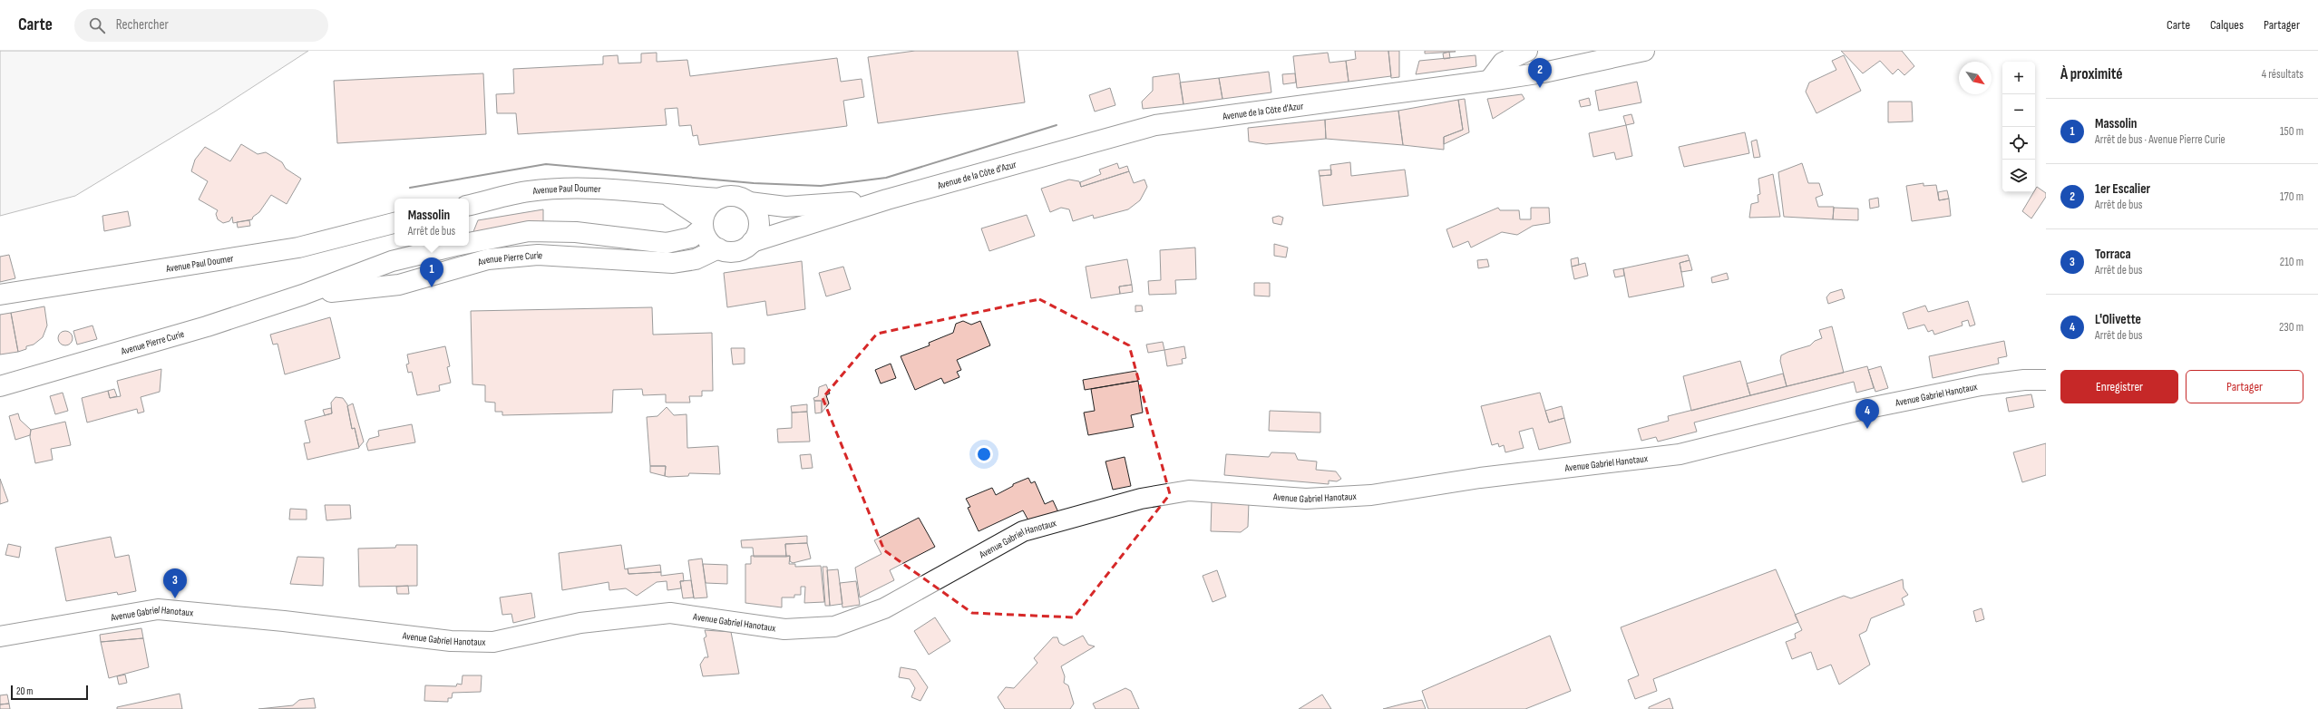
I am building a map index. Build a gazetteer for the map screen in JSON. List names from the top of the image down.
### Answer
{
  "streets": {
    "main road": [
      "Avenue de la Côte d'Azur",
      "Avenue Paul Doumer",
      "Avenue Pierre Curie",
      "Avenue Gabriel Hanotaux"
    ]
  },
  "crossings": [
    ["Avenue de la Côte d'Azur", "Avenue Paul Doumer"],
    ["Avenue de la Côte d'Azur", "Avenue Pierre Curie"],
    ["Avenue Paul Doumer", "Avenue Pierre Curie"]
  ],
  "scale_bar": "20 m",
  "north": "bottom right",
  "page": {
    "header": "Carte",
    "search": "Rechercher",
    "nav": ["Carte", "Calques", "Partager"],
    "heading": ["À proximité", "4 résultats"],
    "pins": [
      "2",
      "1",
      "4",
      "3"
    ],
    "map_buttons": ["+", "−"],
    "list": [
      {
        "mark": "1",
        "name": "Massolin",
        "note": "Arrêt de bus · Avenue Pierre Curie",
        "value": "150 m"
      },
      {
        "mark": "2",
        "name": "1er Escalier",
        "note": "Arrêt de bus",
        "value": "170 m"
      },
      {
        "mark": "3",
        "name": "Torraca",
        "note": "Arrêt de bus",
        "value": "210 m"
      },
      {
        "mark": "4",
        "name": "L'Olivette",
        "note": "Arrêt de bus",
        "value": "230 m"
      }
    ],
    "popup": ["Massolin", "Arrêt de bus"],
    "buttons": ["Enregistrer", "Partager"],
    "scale": "20 m"
  }
}
